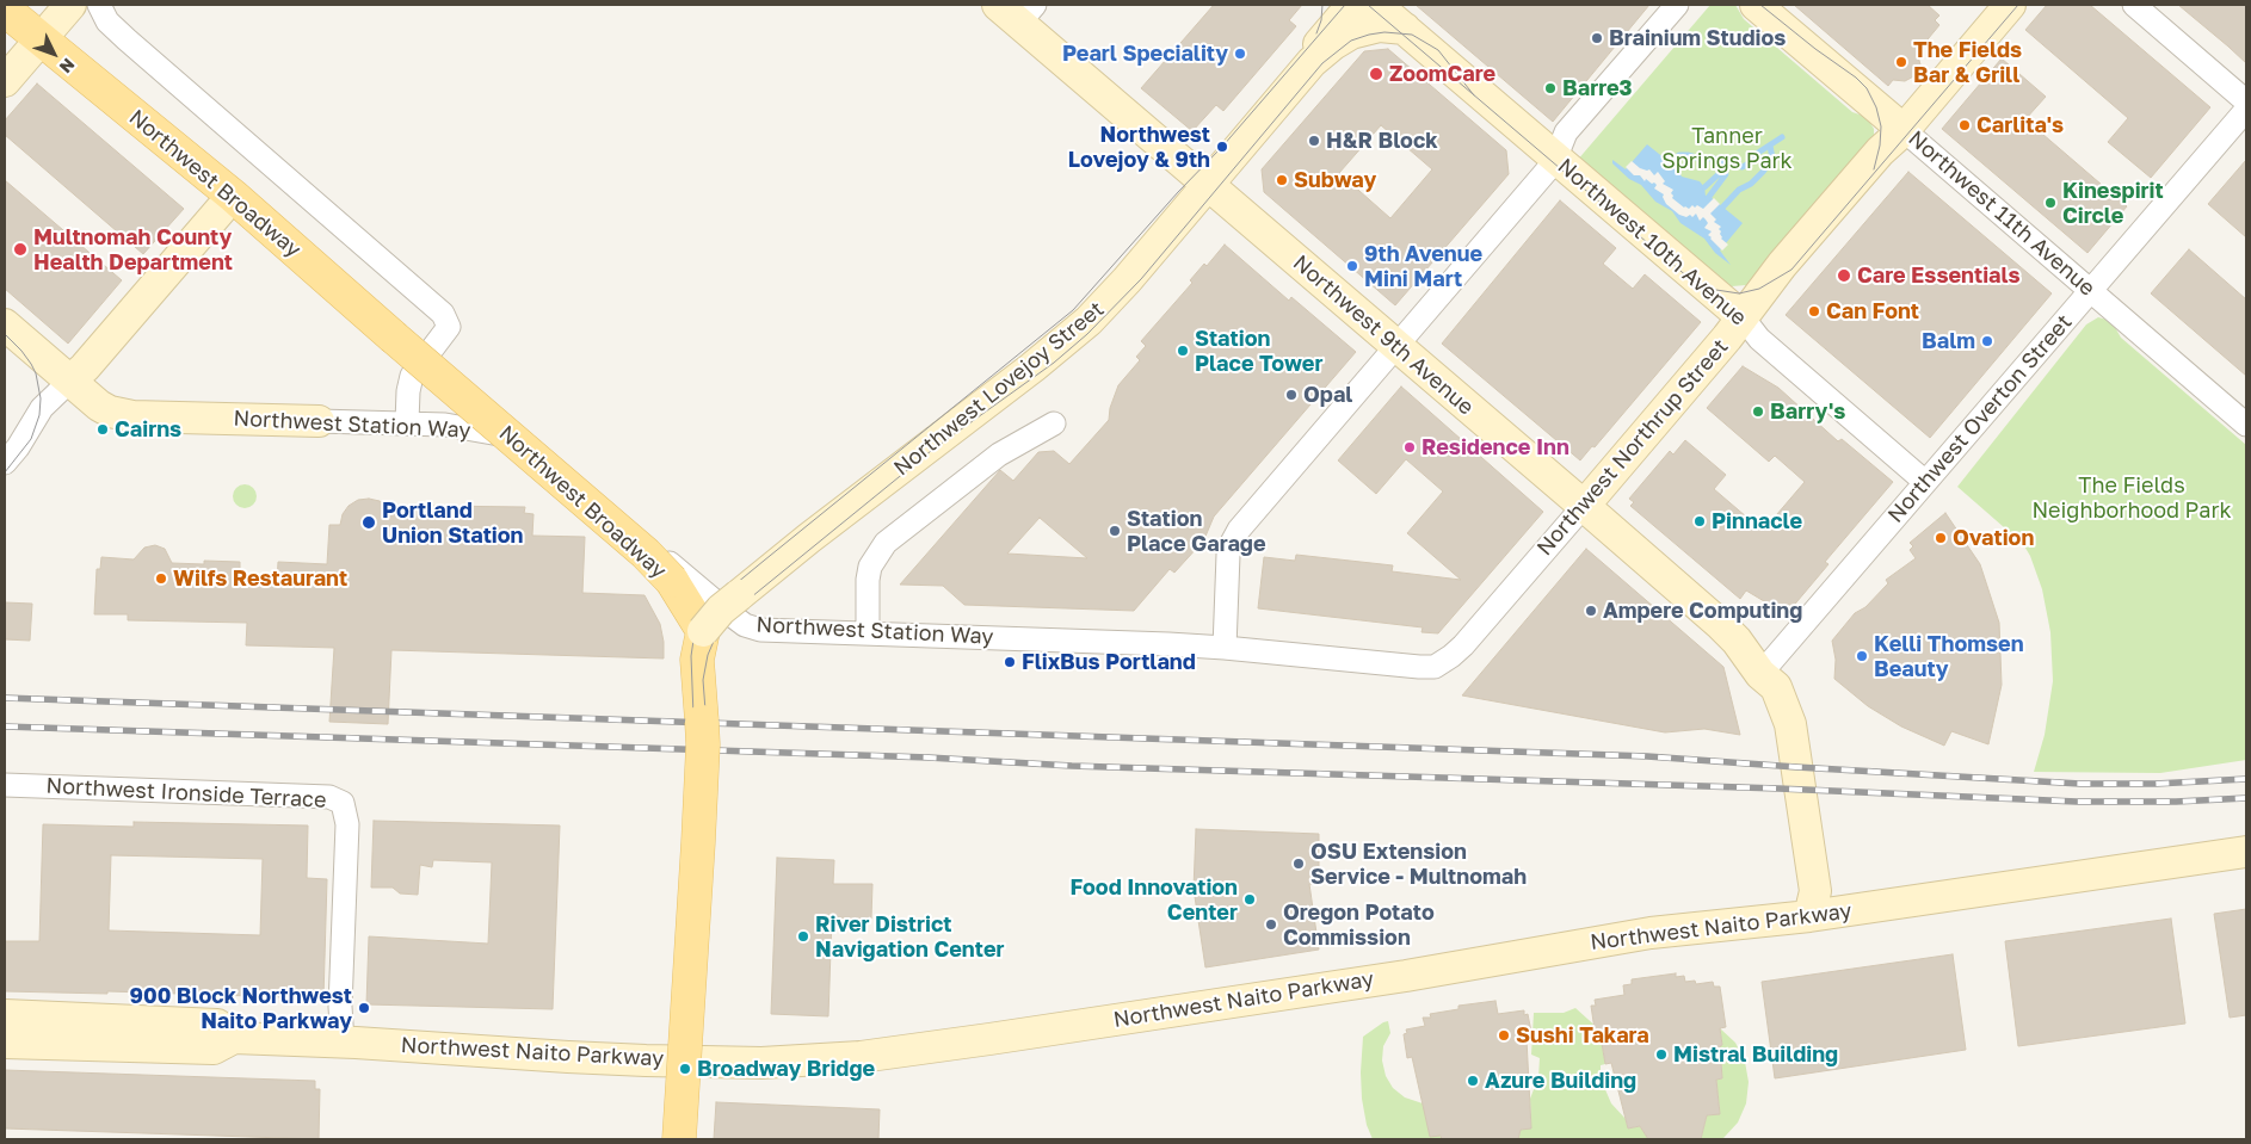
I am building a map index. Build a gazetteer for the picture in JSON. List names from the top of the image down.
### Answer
{
  "streets": {
    "main road": [
      "Northwest Broadway",
      "Northwest 11th Avenue",
      "Northwest 10th Avenue",
      "Northwest 9th Avenue",
      "Northwest Lovejoy Street",
      "Northwest Station Way",
      "Northwest Northrup Street",
      "Northwest Naito Parkway"
    ],
    "street": ["Northwest Overton Street", "Northwest Ironside Terrace"]
  },
  "crossings": [
    ["Northwest Broadway", "Northwest Lovejoy Street"],
    ["Northwest 11th Avenue", "Northwest Overton Street"],
    ["Northwest 11th Avenue", "Northwest Northrup Street"],
    ["Northwest 10th Avenue", "Northwest Lovejoy Street"],
    ["Northwest 10th Avenue", "Northwest Overton Street"],
    ["Northwest 10th Avenue", "Northwest Northrup Street"],
    ["Northwest 9th Avenue", "Northwest Lovejoy Street"],
    ["Northwest 9th Avenue", "Northwest Overton Street"],
    ["Northwest 9th Avenue", "Northwest Northrup Street"],
    ["Northwest 9th Avenue", "Northwest Naito Parkway"],
    ["Northwest Station Way", "Northwest Northrup Street"],
    ["Northwest Ironside Terrace", "Northwest Naito Parkway"]
  ],
  "parks": ["Tanner Springs Park", "The Fields Neighborhood Park"],
  "places": [
    "Brainium Studios",
    "Pearl Speciality",
    "The Fields Bar & Grill",
    "ZoomCare",
    "Barre3",
    "Carlita's",
    "H&R Block",
    "Northwest Lovejoy & 9th",
    "Subway",
    "Kinespirit Circle",
    "Multnomah County Health Department",
    "9th Avenue Mini Mart",
    "Care Essentials",
    "Can Font",
    "Balm",
    "Station Place Tower",
    "Opal",
    "Barry's",
    "Cairns",
    "Residence Inn",
    "Pinnacle",
    "Portland Union Station",
    "Station Place Garage",
    "Ovation",
    "Wilfs Restaurant",
    "Ampere Computing",
    "Kelli Thomsen Beauty",
    "FlixBus Portland",
    "OSU Extension Service - Multnomah",
    "Food Innovation Center",
    "Oregon Potato Commission",
    "River District Navigation Center",
    "900 Block Northwest Naito Parkway",
    "Sushi Takara",
    "Mistral Building",
    "Broadway Bridge",
    "Azure Building"
  ],
  "north": "bottom right"
}
